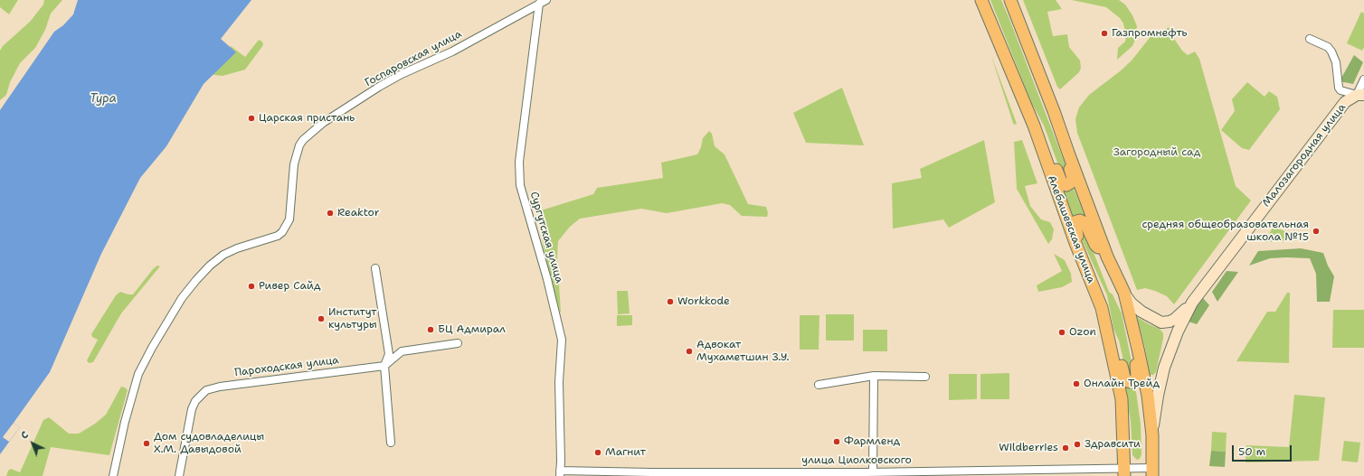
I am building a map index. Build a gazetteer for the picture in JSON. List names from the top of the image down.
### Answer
{
  "streets": {
    "main road": ["Алебашевская улица"],
    "street": [
      "Госпаровская улица",
      "Малозагородная улица",
      "Сургутская улица",
      "Пароходская улица",
      "улица Циолковского"
    ]
  },
  "crossings": [
    ["Госпаровская улица", "Сургутская улица"],
    ["Алебашевская улица", "улица Циолковского"],
    ["Сургутская улица", "улица Циолковского"]
  ],
  "water": ["Тура"],
  "parks": ["Загородный сад"],
  "places": [
    "Газпромнефть",
    "Царская пристань",
    "Reaktor",
    "средняя общеобразовательная школа №15",
    "Ривер Сайд",
    "Workkode",
    "Институт культуры",
    "БЦ Адмирал",
    "Ozon",
    "Адвокат Мухаметшин З.У.",
    "Онлайн Трейд",
    "Фармленд",
    "Дом судовладелицы Х.М. Давыдовой",
    "Здравсити",
    "Wildberries",
    "Магнит"
  ],
  "scale_bar": "50 m",
  "north": "top left"
}
